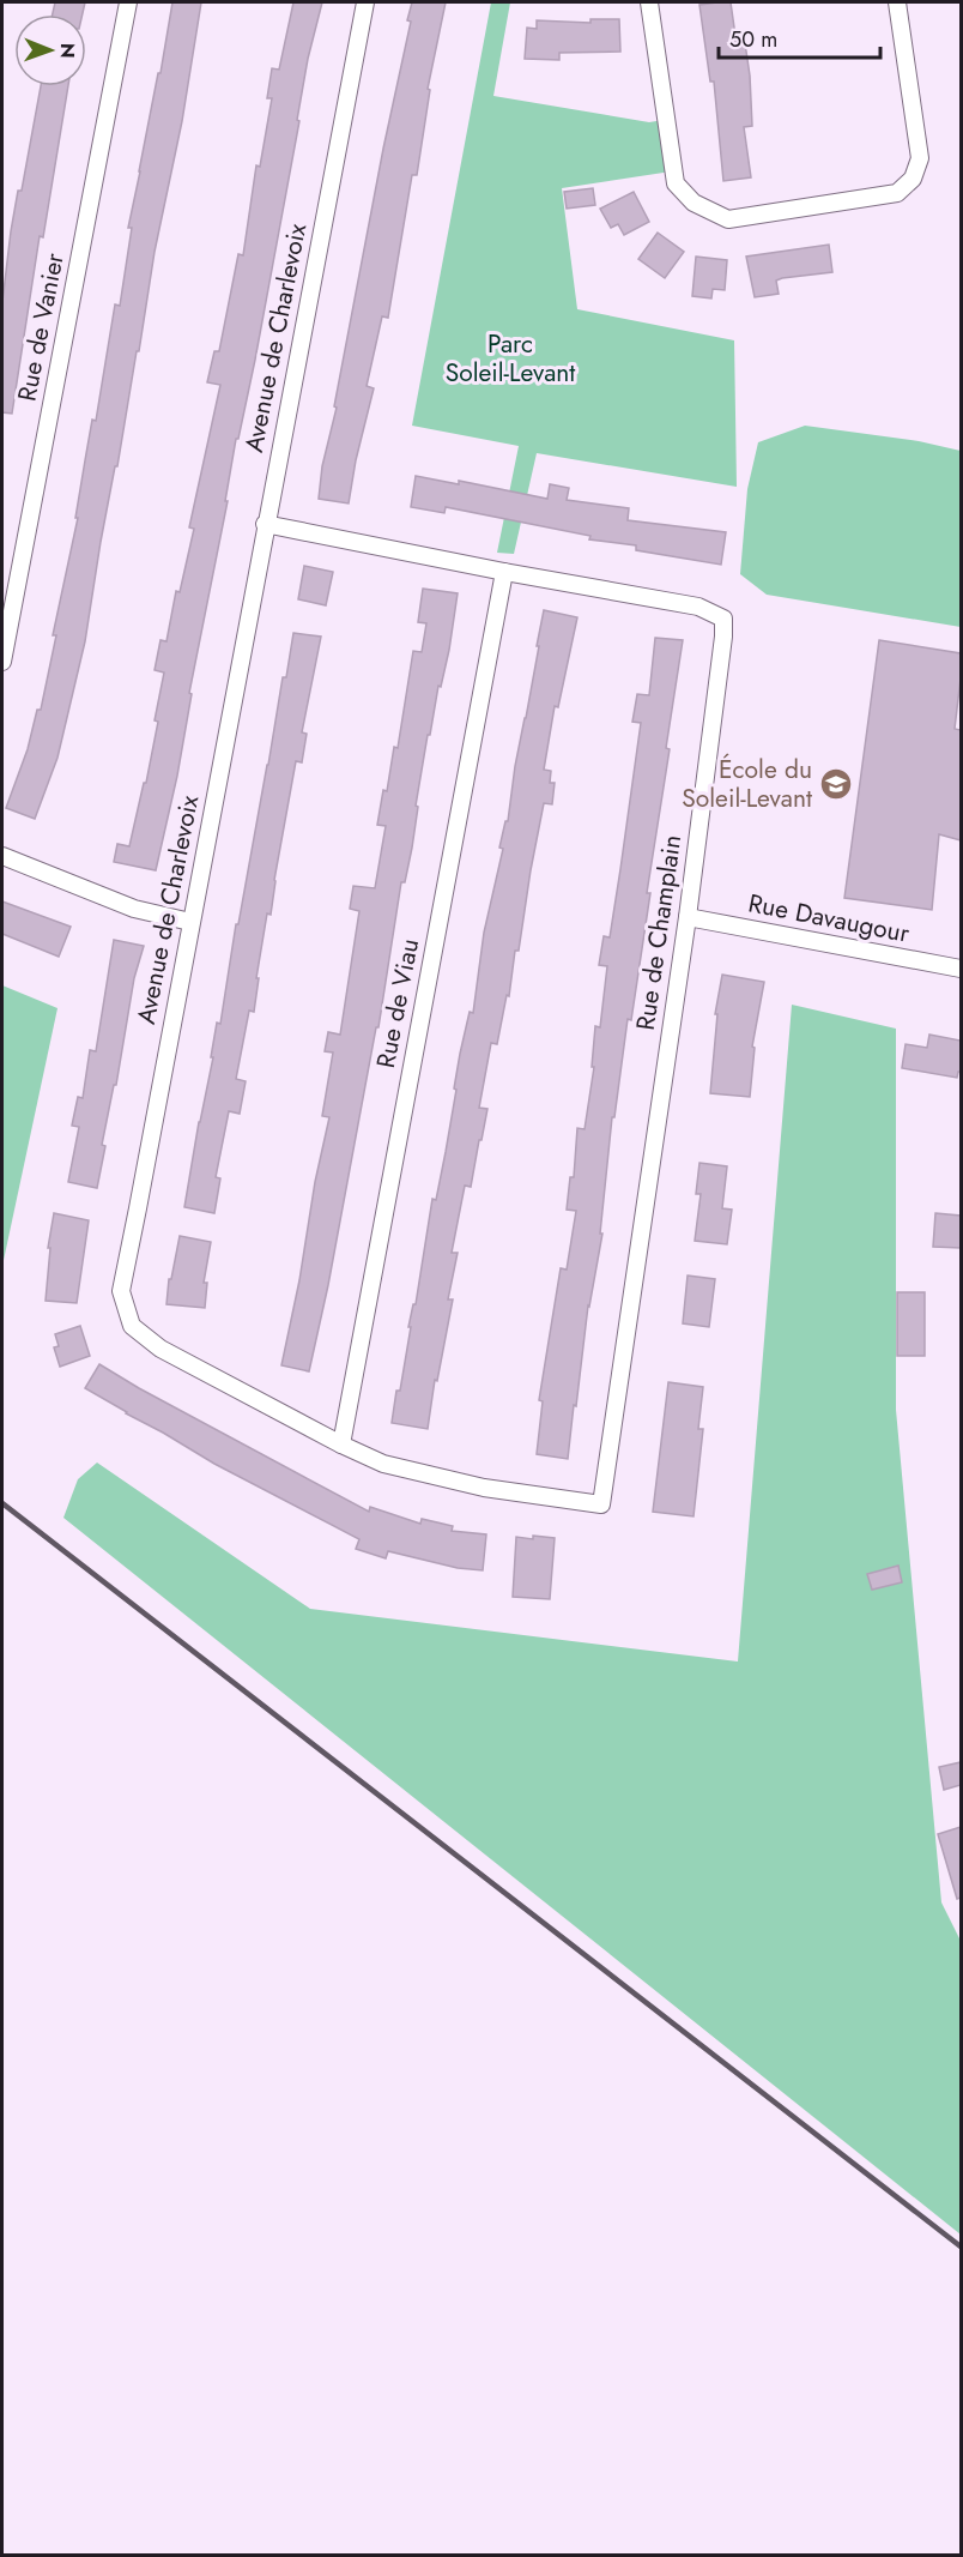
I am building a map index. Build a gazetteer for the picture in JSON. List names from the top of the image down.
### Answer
{
  "streets": {
    "street": [
      "Rue de Vanier",
      "Avenue de Charlevoix",
      "Rue Davaugour",
      "Rue de Champlain",
      "Rue de Viau"
    ]
  },
  "crossings": [
    ["Avenue de Charlevoix", "Rue de Champlain"],
    ["Avenue de Charlevoix", "Rue de Viau"],
    ["Rue Davaugour", "Rue de Champlain"],
    ["Rue de Champlain", "Rue de Viau"]
  ],
  "parks": ["Parc Soleil-Levant"],
  "places": {
    "school or university": ["École du Soleil-Levant"]
  },
  "scale_bar": "50 m",
  "north": "right"
}
